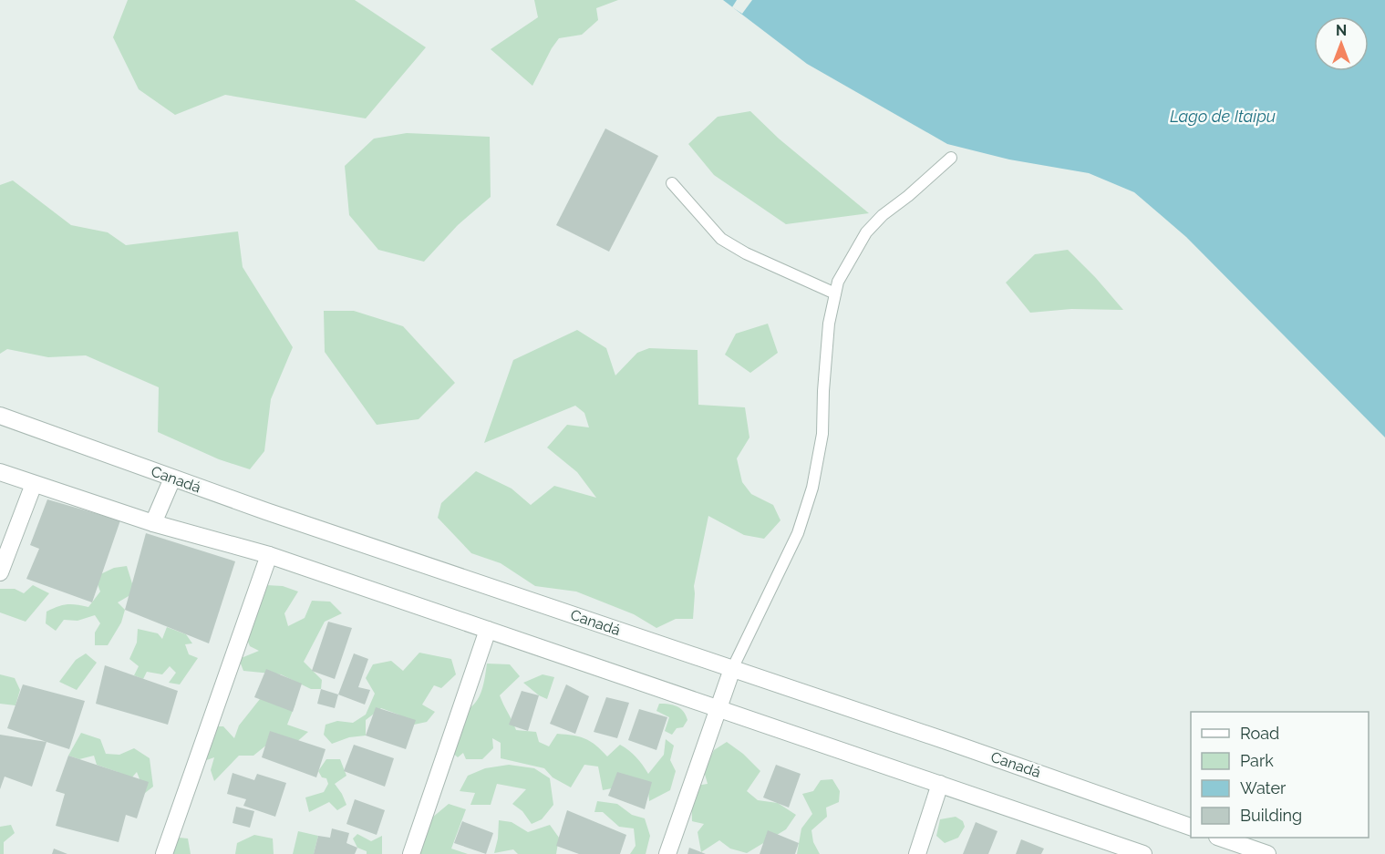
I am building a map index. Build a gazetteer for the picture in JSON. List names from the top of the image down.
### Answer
{
  "streets": {
    "street": ["Canadá"]
  },
  "water": ["Lago de Itaipu"],
  "legend": [
    "Road",
    "Park",
    "Water",
    "Building"
  ],
  "north": "top"
}
